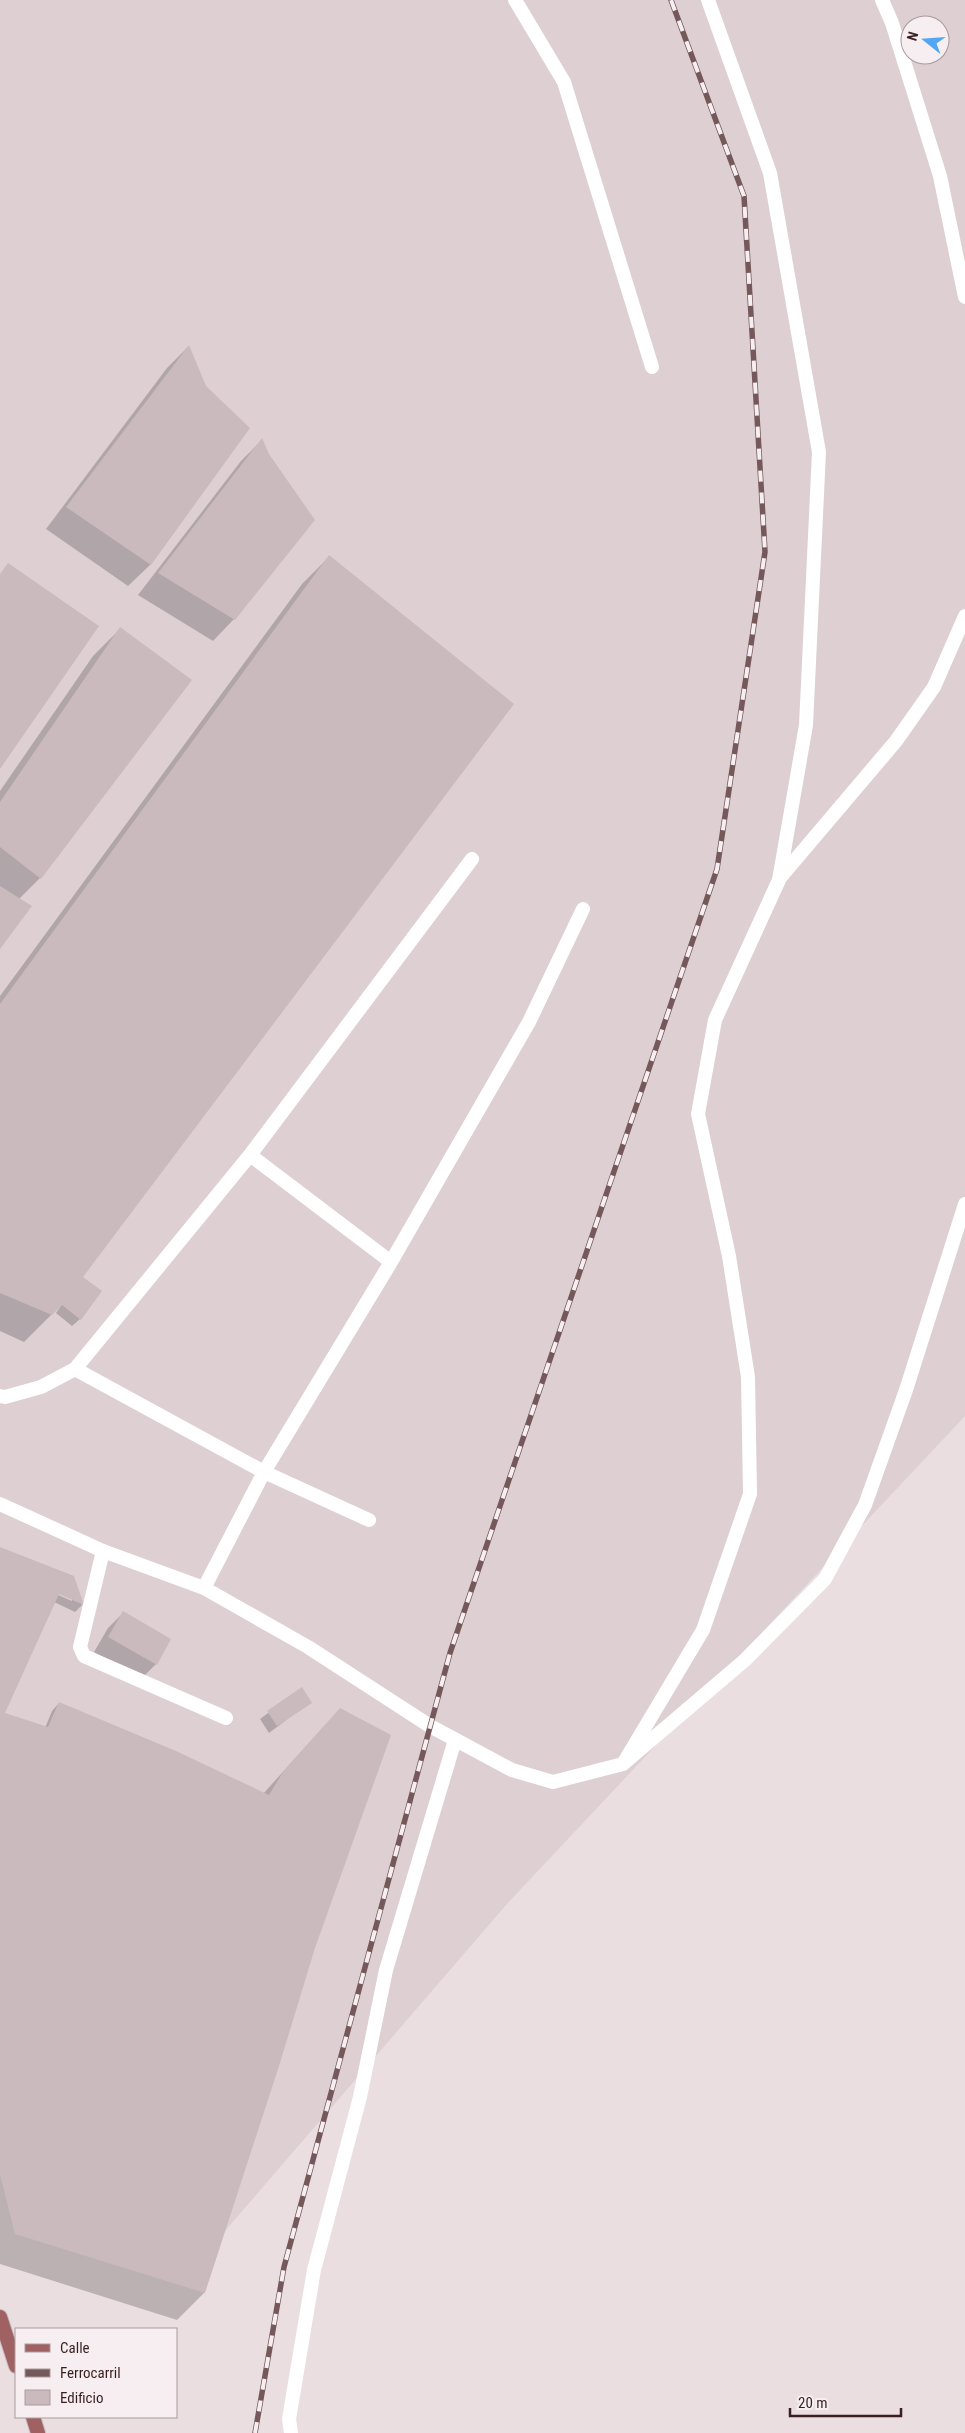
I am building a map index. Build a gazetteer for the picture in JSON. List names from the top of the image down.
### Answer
{
  "legend": ["Calle", "Ferrocarril", "Edificio"],
  "scale_bar": "20 m",
  "north": "left"
}
